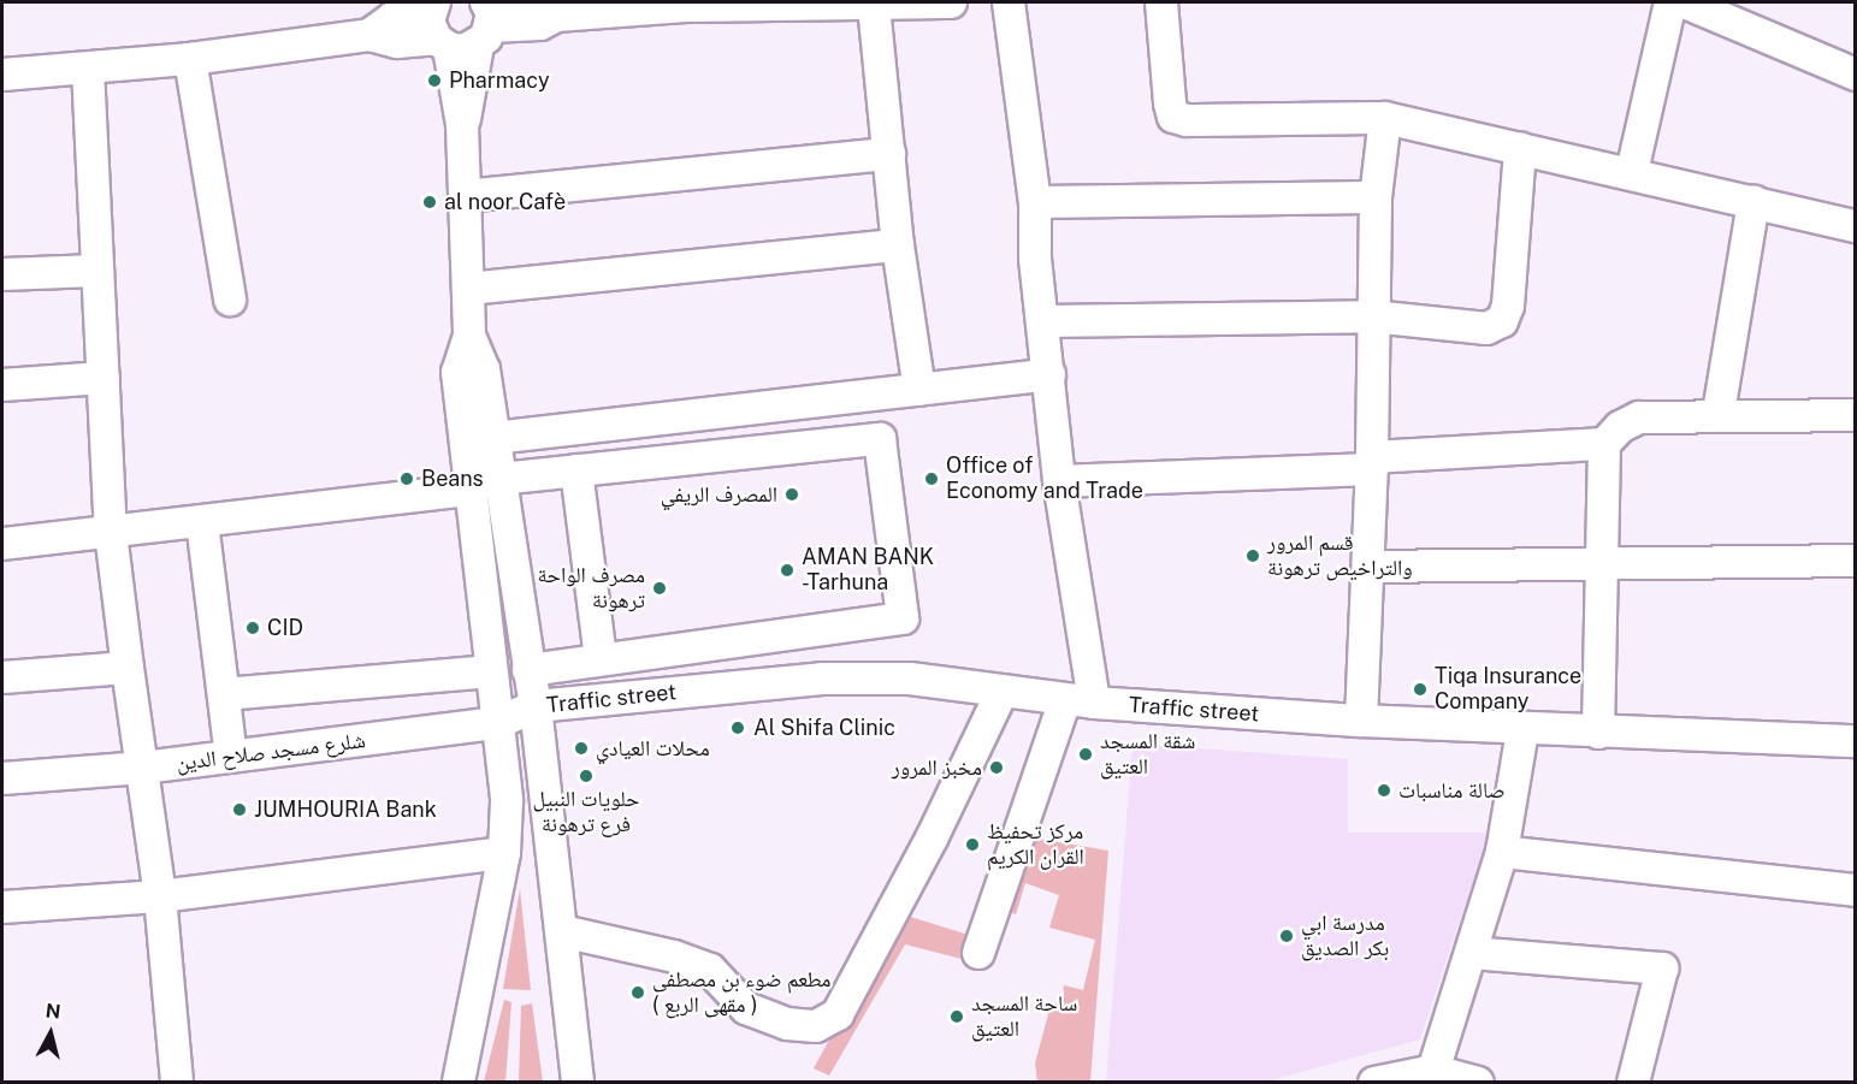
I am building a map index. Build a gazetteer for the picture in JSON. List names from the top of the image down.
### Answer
{
  "streets": {
    "street": ["Traffic street", "شلرع مسجد صلاح الدين"]
  },
  "crossings": [
    ["Traffic street", "شلرع مسجد صلاح الدين"]
  ],
  "places": [
    "Pharmacy",
    "al noor Cafè",
    "Beans",
    "Office of Economy and Trade",
    "المصرف الريفي",
    "قسم المرور والتراخيص ترهونة",
    "AMAN BANK -Tarhuna",
    "مصرف الواحة ترهونة",
    "CID",
    "Tiqa Insurance Company",
    "Al Shifa Clinic",
    "محلات العيادي",
    "شقة المسجد العتيق",
    "مخبز المرور",
    "حلويات النبيل فرع ترهونة",
    "صالة مناسبات",
    "JUMHOURIA Bank",
    "مركز تحفيظ القران الكريم",
    "مدرسة ابي بكر الصديق",
    "مطعم ضوء بن مصطفى ( مقهى الربع )",
    "ساحة المسجد العتيق"
  ],
  "north": "top"
}
